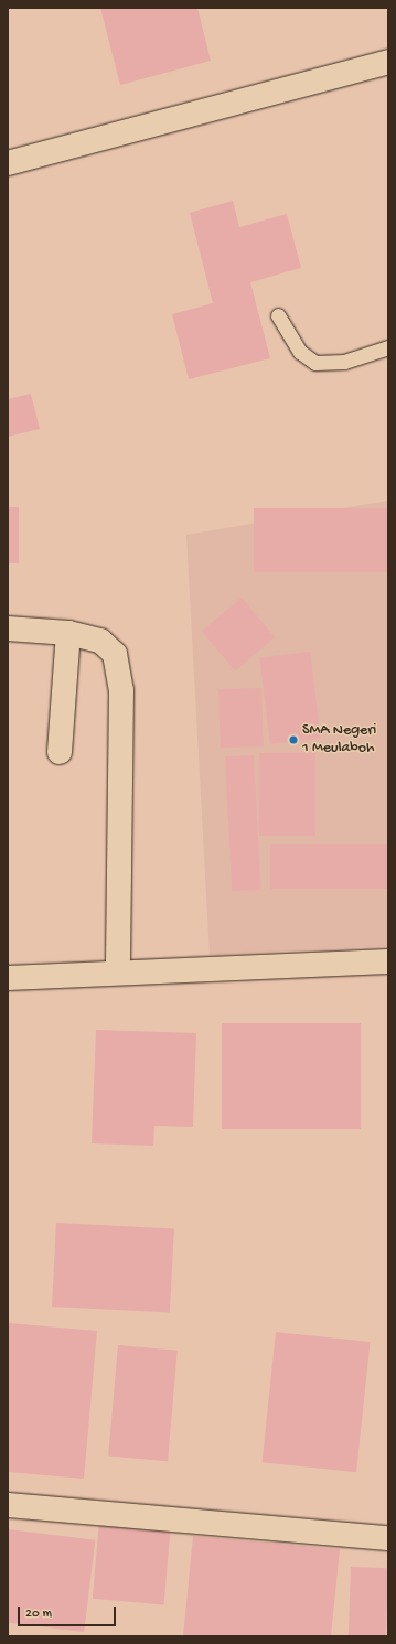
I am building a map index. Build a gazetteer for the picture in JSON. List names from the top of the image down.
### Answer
{
  "places": ["SMA Negeri 1 Meulaboh"],
  "scale_bar": "20 m"
}
